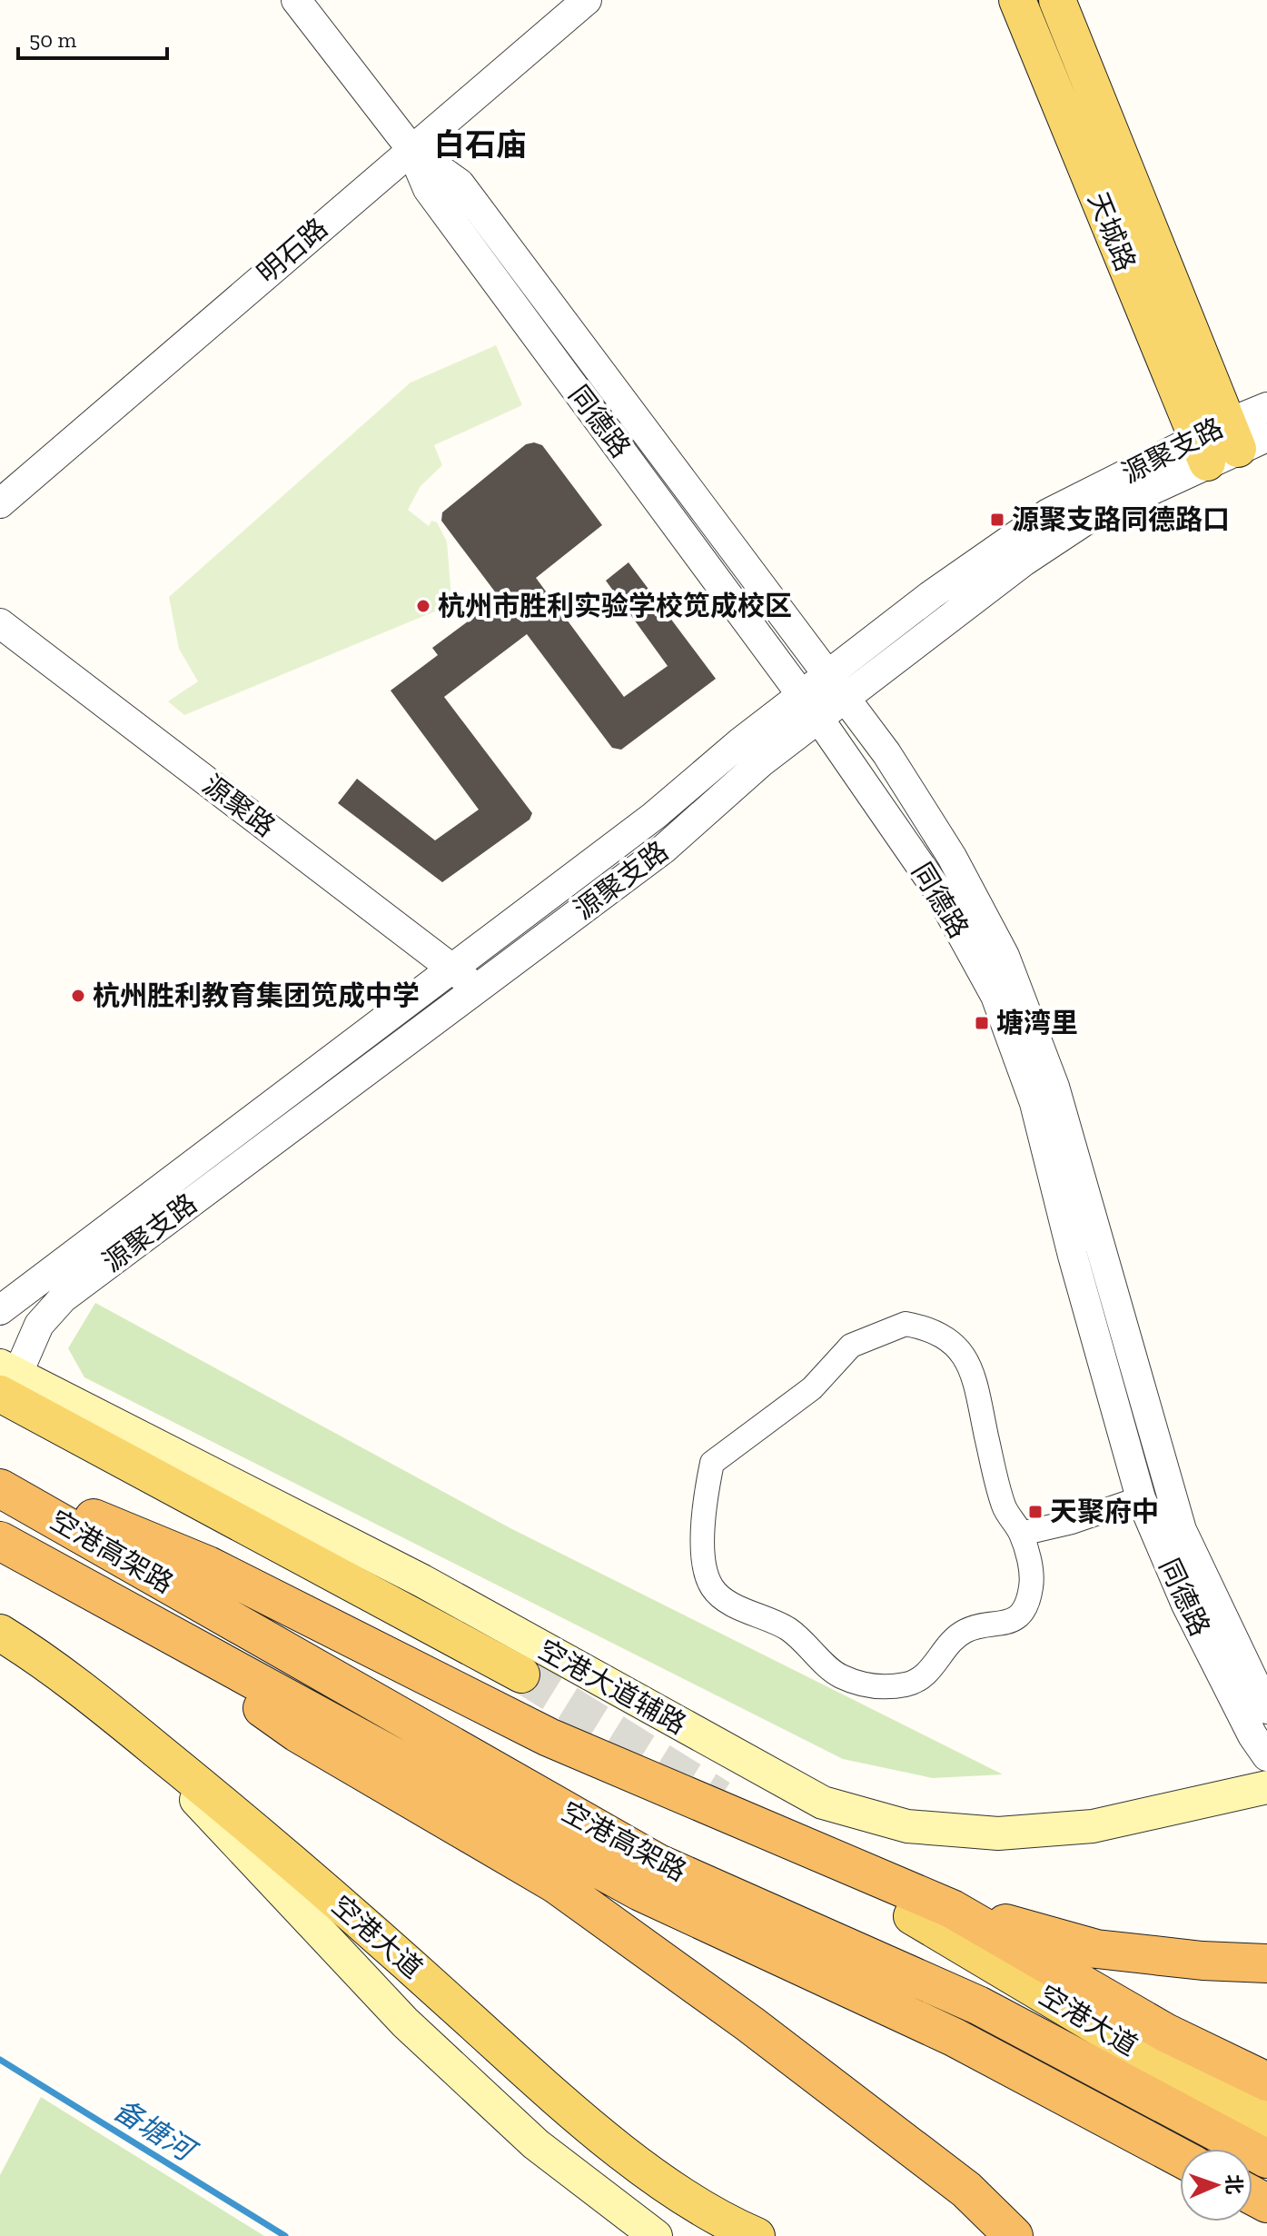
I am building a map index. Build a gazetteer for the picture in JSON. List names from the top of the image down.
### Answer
{
  "streets": {
    "highway": ["空港高架路"],
    "main road": ["天城路", "空港大道辅路", "空港大道"],
    "street": [
      "明石路",
      "同德路",
      "源聚支路",
      "源聚路"
    ]
  },
  "crossings": [
    ["天城路", "源聚支路"],
    ["明石路", "同德路"],
    ["同德路", "源聚支路"],
    ["源聚支路", "源聚路"],
    ["源聚支路", "空港大道辅路"]
  ],
  "districts": ["白石庙"],
  "water": ["备塘河"],
  "places": {
    "transit": ["源聚支路同德路口", "塘湾里", "天聚府中"],
    "other": ["杭州市胜利实验学校笕成校区", "杭州胜利教育集团笕成中学"]
  },
  "scale_bar": "50 m",
  "north": "right"
}
